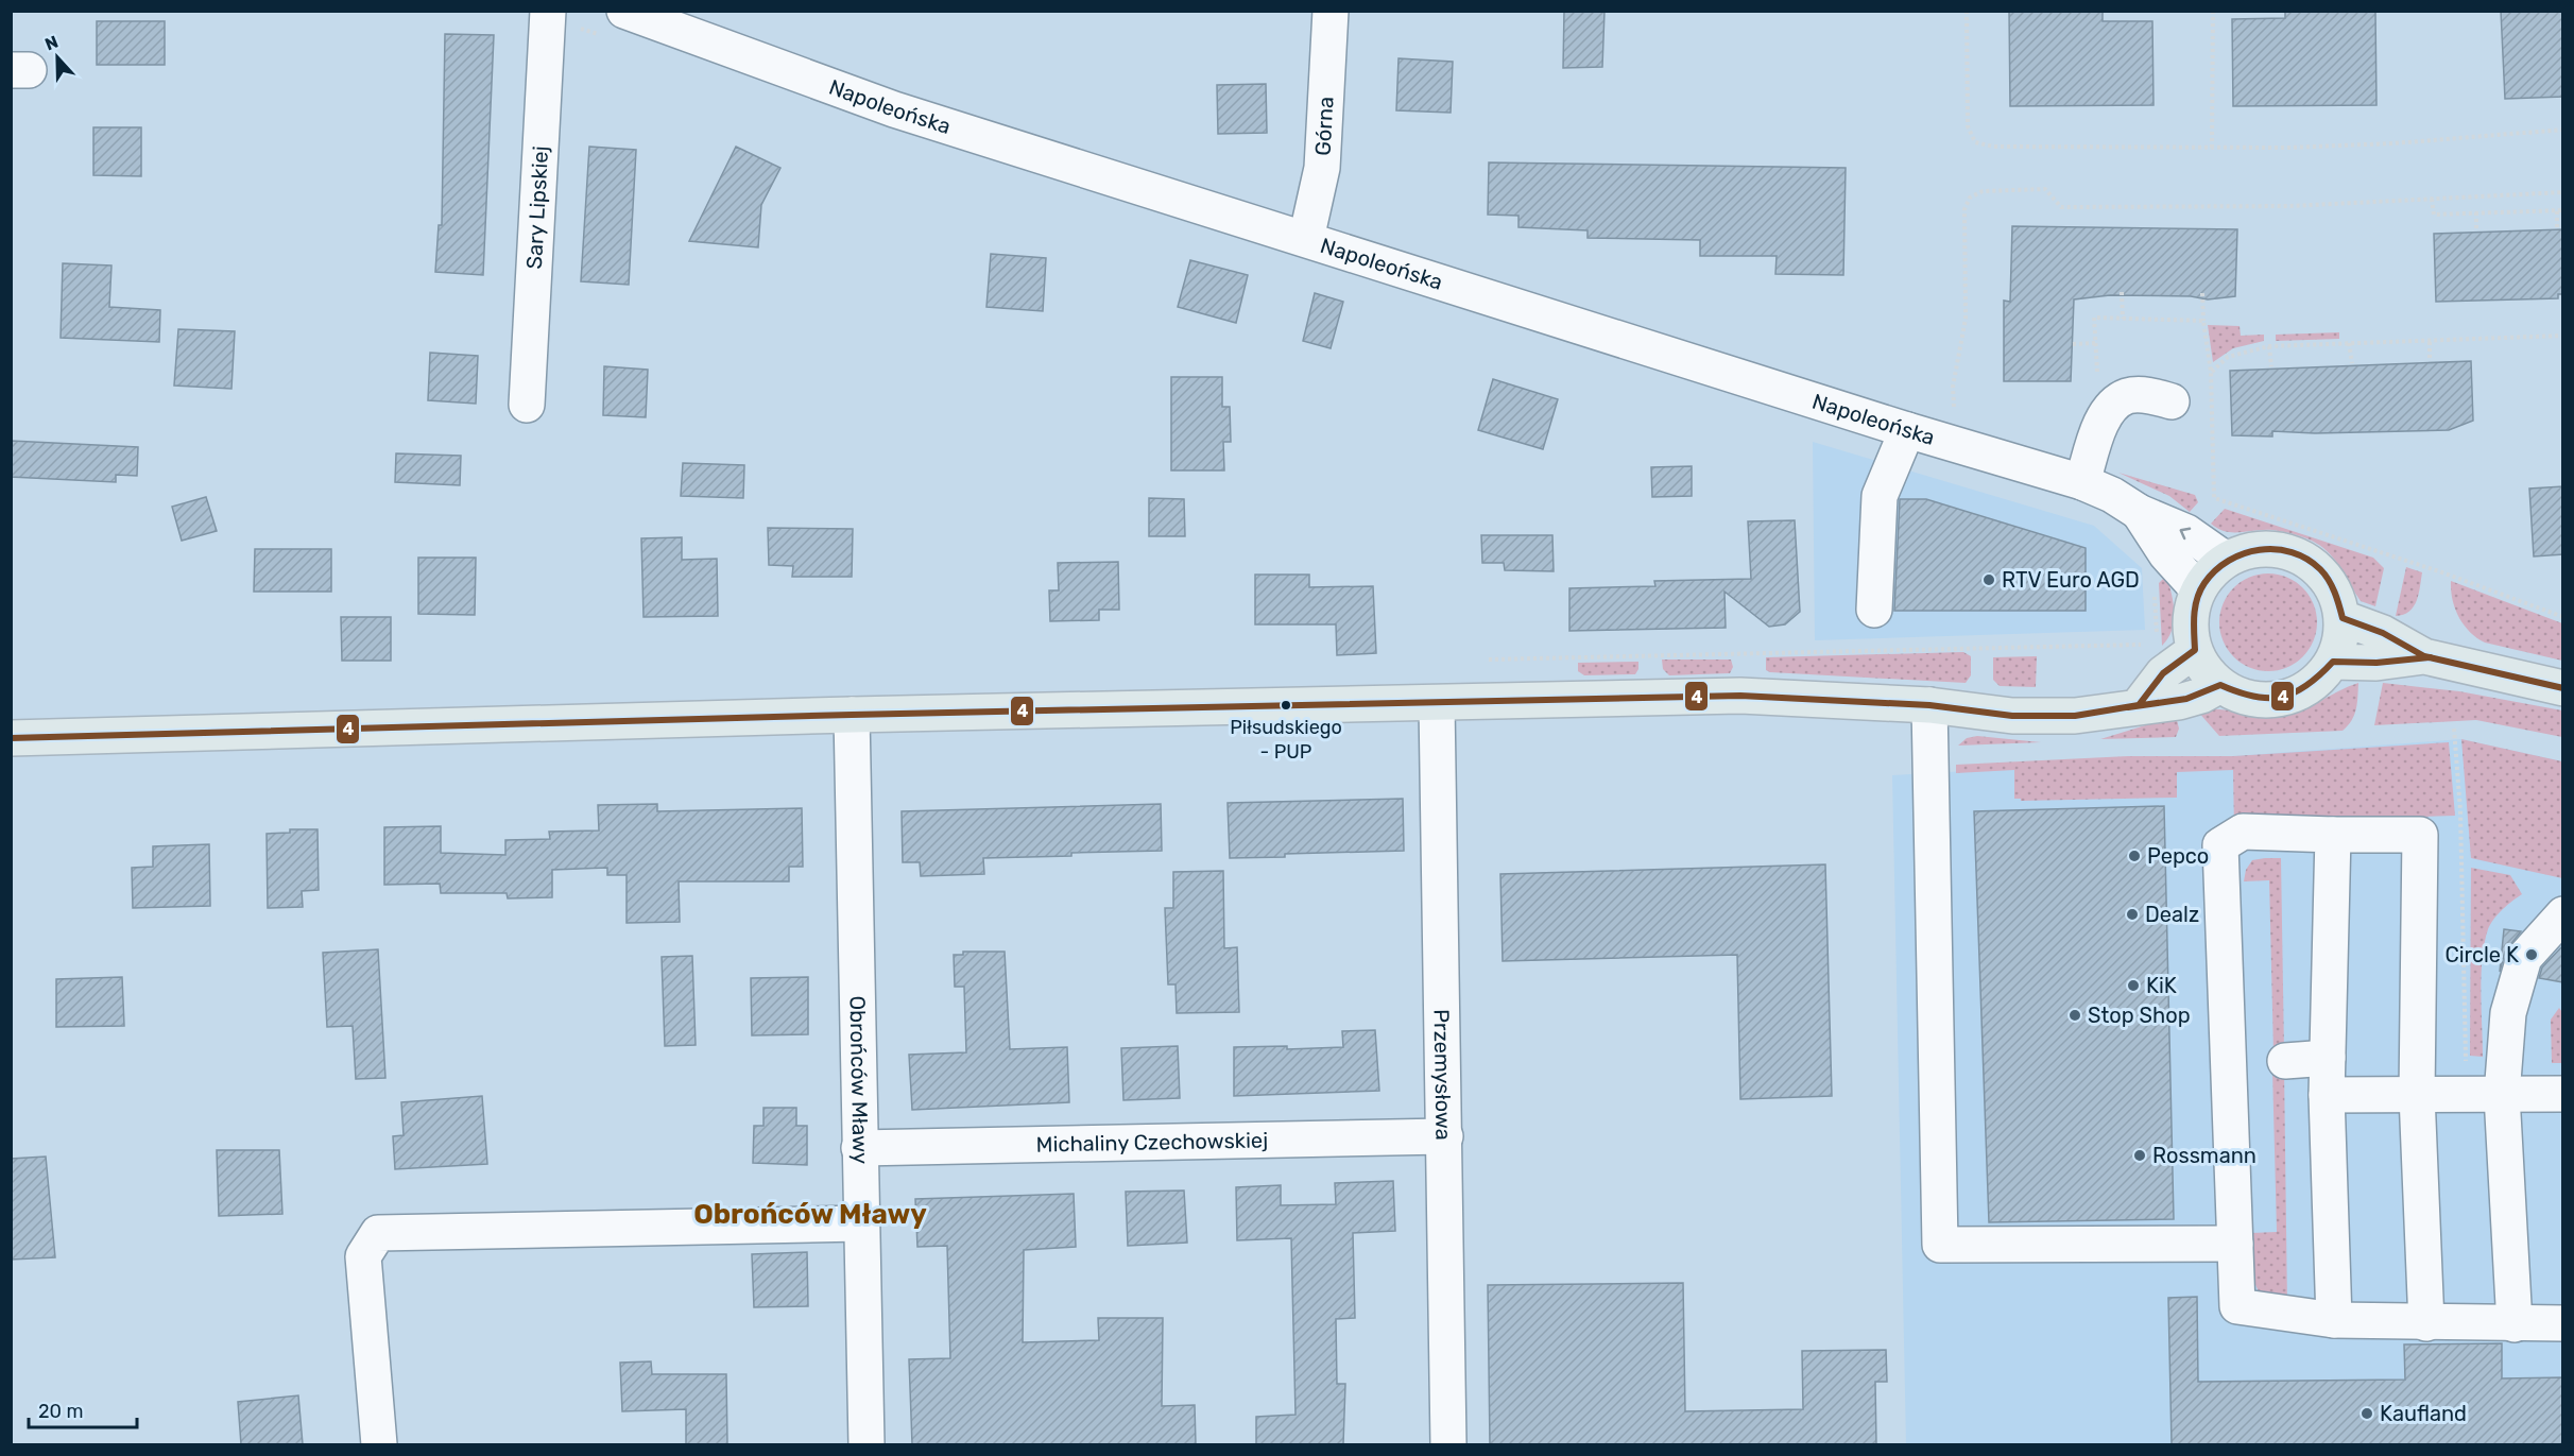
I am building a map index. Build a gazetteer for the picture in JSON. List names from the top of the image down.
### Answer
{
  "streets": {
    "street": [
      "Napoleońska",
      "Górna",
      "Sary Lipskiej",
      "Przemysłowa",
      "Obrońców Mławy",
      "Michaliny Czechowskiej"
    ]
  },
  "crossings": [
    ["Napoleońska", "Górna"],
    ["Przemysłowa", "Michaliny Czechowskiej"],
    ["Obrońców Mławy", "Michaliny Czechowskiej"]
  ],
  "districts": ["Obrońców Mławy"],
  "places": [
    "RTV Euro AGD",
    "Piłsudskiego - PUP",
    "Pepco",
    "Dealz",
    "Circle K",
    "KiK",
    "Stop Shop",
    "Rossmann",
    "Kaufland"
  ],
  "lines": ["transit line 4"],
  "scale_bar": "20 m",
  "north": "top"
}
